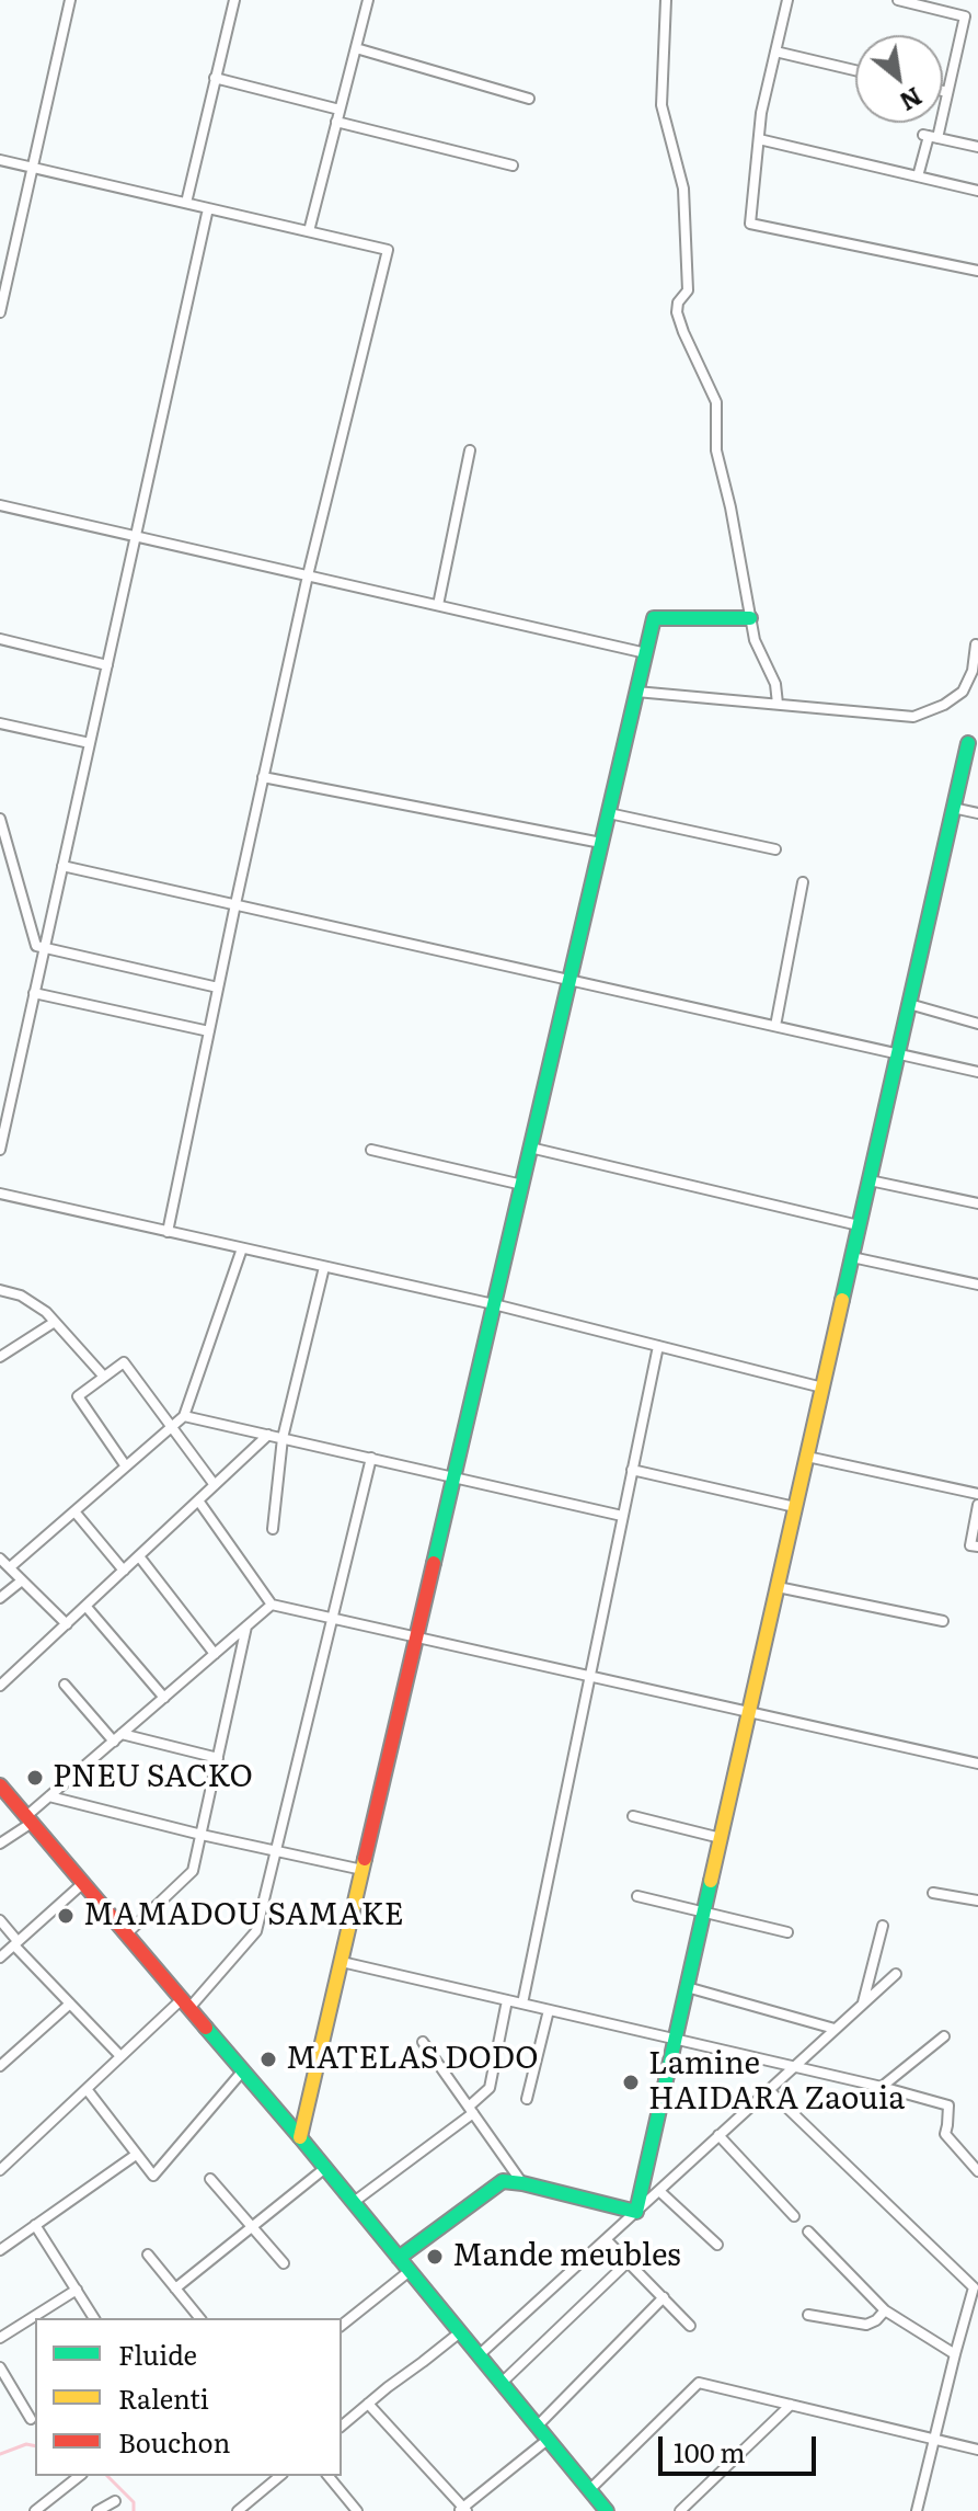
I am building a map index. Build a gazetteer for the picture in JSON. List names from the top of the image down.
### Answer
{
  "places": [
    "PNEU SACKO",
    "MAMADOU SAMAKE",
    "MATELAS DODO",
    "Lamine HAIDARA Zaouia",
    "Mande meubles"
  ],
  "legend": ["Fluide", "Ralenti", "Bouchon"],
  "scale_bar": "100 m",
  "north": "bottom right"
}
